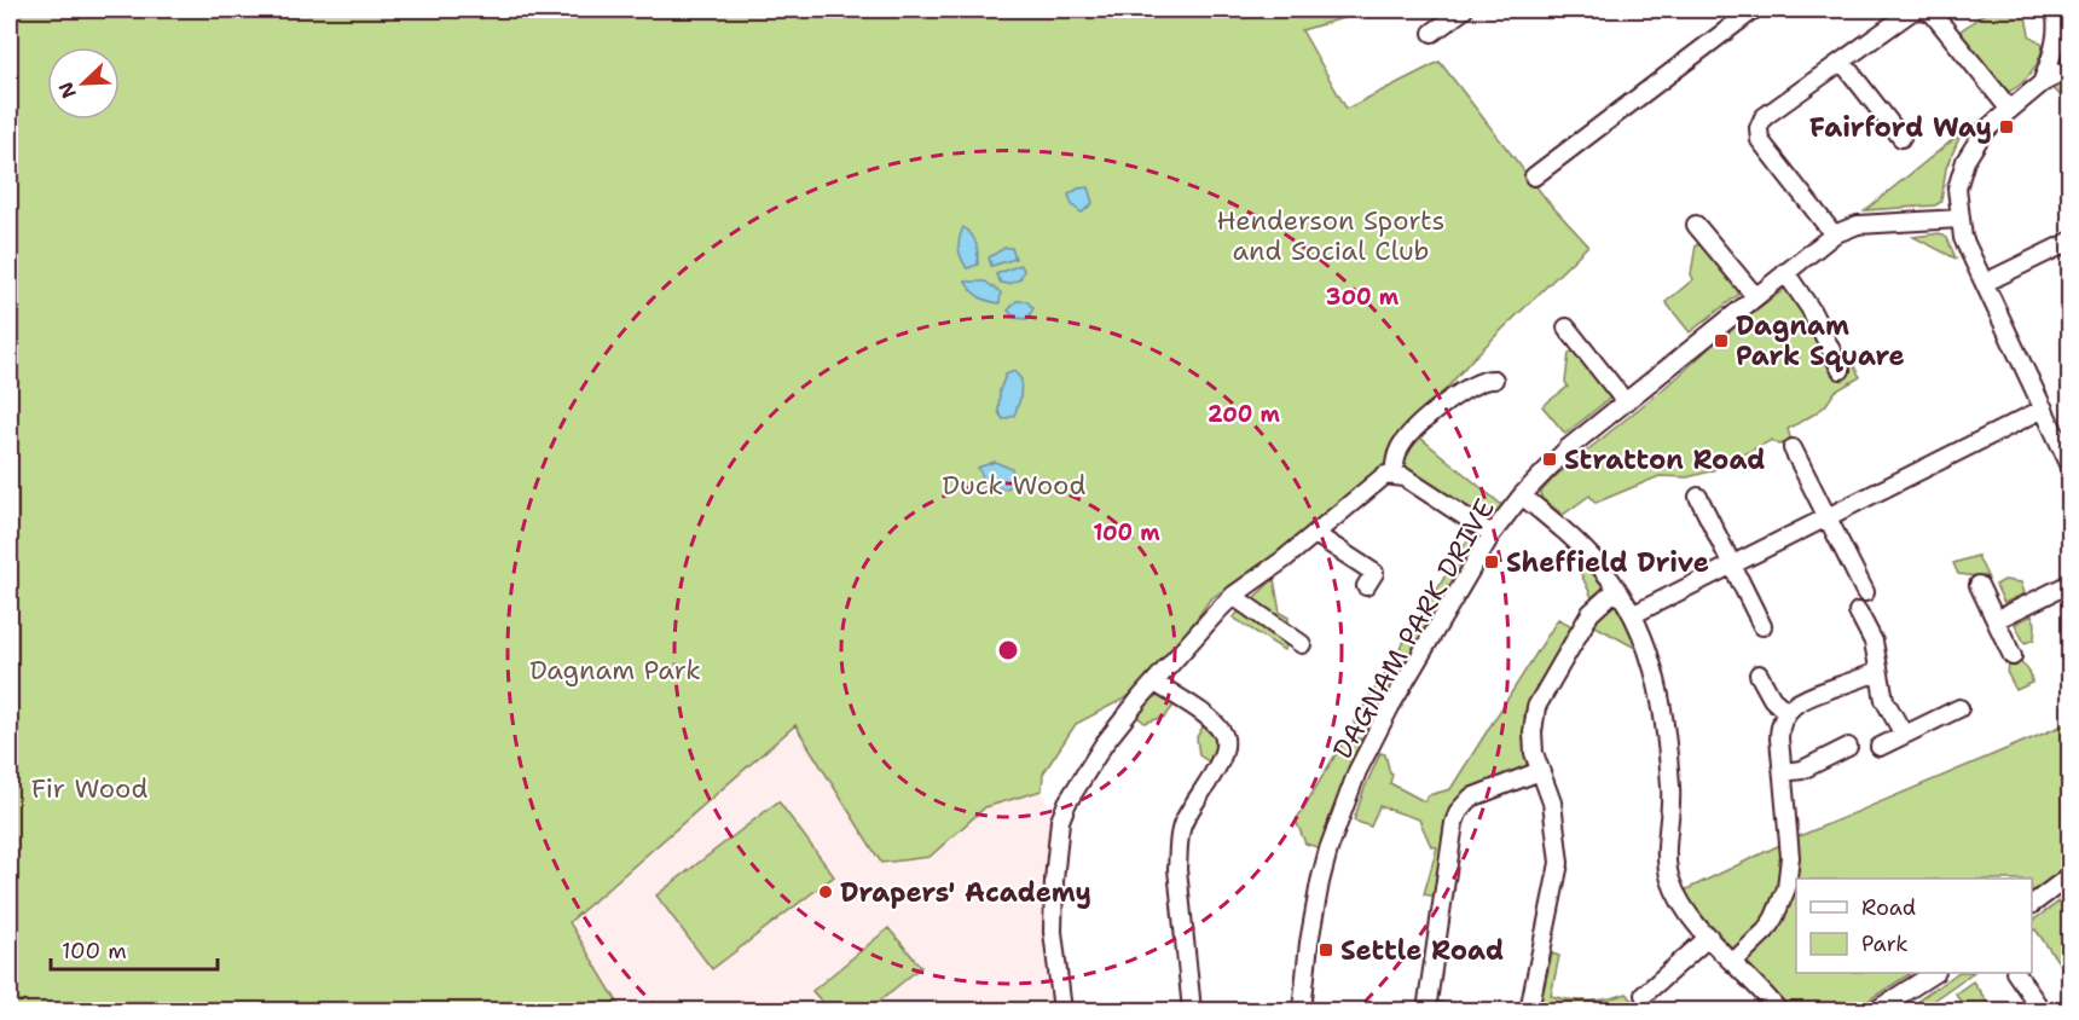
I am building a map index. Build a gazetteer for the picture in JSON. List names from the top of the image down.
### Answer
{
  "streets": {
    "street": ["DAGNAM PARK DRIVE"]
  },
  "parks": [
    "Henderson Sports and Social Club",
    "Duck Wood",
    "Dagnam Park",
    "Fir Wood"
  ],
  "places": {
    "transit": [
      "Fairford Way",
      "Dagnam Park Square",
      "Stratton Road",
      "Sheffield Drive",
      "Settle Road"
    ],
    "other": ["Drapers' Academy"]
  },
  "legend": ["Road", "Park"],
  "scale_bar": "100 m",
  "north": "bottom left",
  "rings": ["300 m", "200 m", "100 m"]
}
